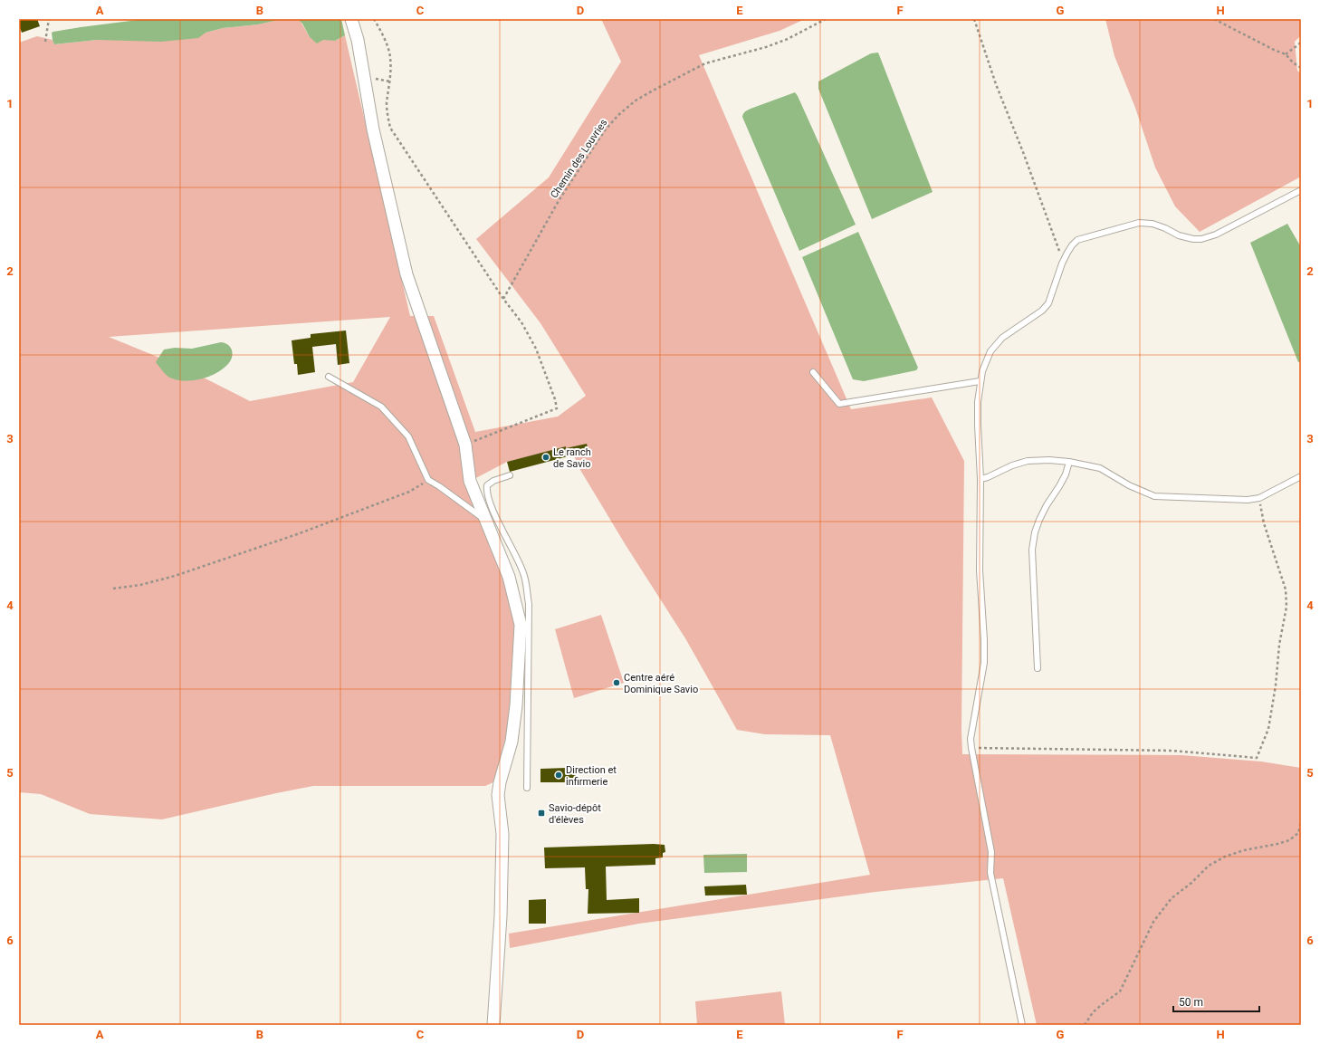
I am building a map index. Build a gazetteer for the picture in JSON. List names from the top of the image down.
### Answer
{
  "streets": {
    "path": ["Chemin des Louvries"]
  },
  "places": {
    "other": ["Le ranch de Savio", "Centre aéré Dominique Savio", "Direction et infirmerie"],
    "transit": ["Savio-dépôt d'élèves"]
  },
  "scale_bar": "50 m",
  "grid": {
    "columns": [
      "A",
      "B",
      "C",
      "D",
      "E",
      "F",
      "G",
      "H"
    ],
    "rows": [
      "1",
      "2",
      "3",
      "4",
      "5",
      "6"
    ]
  }
}
